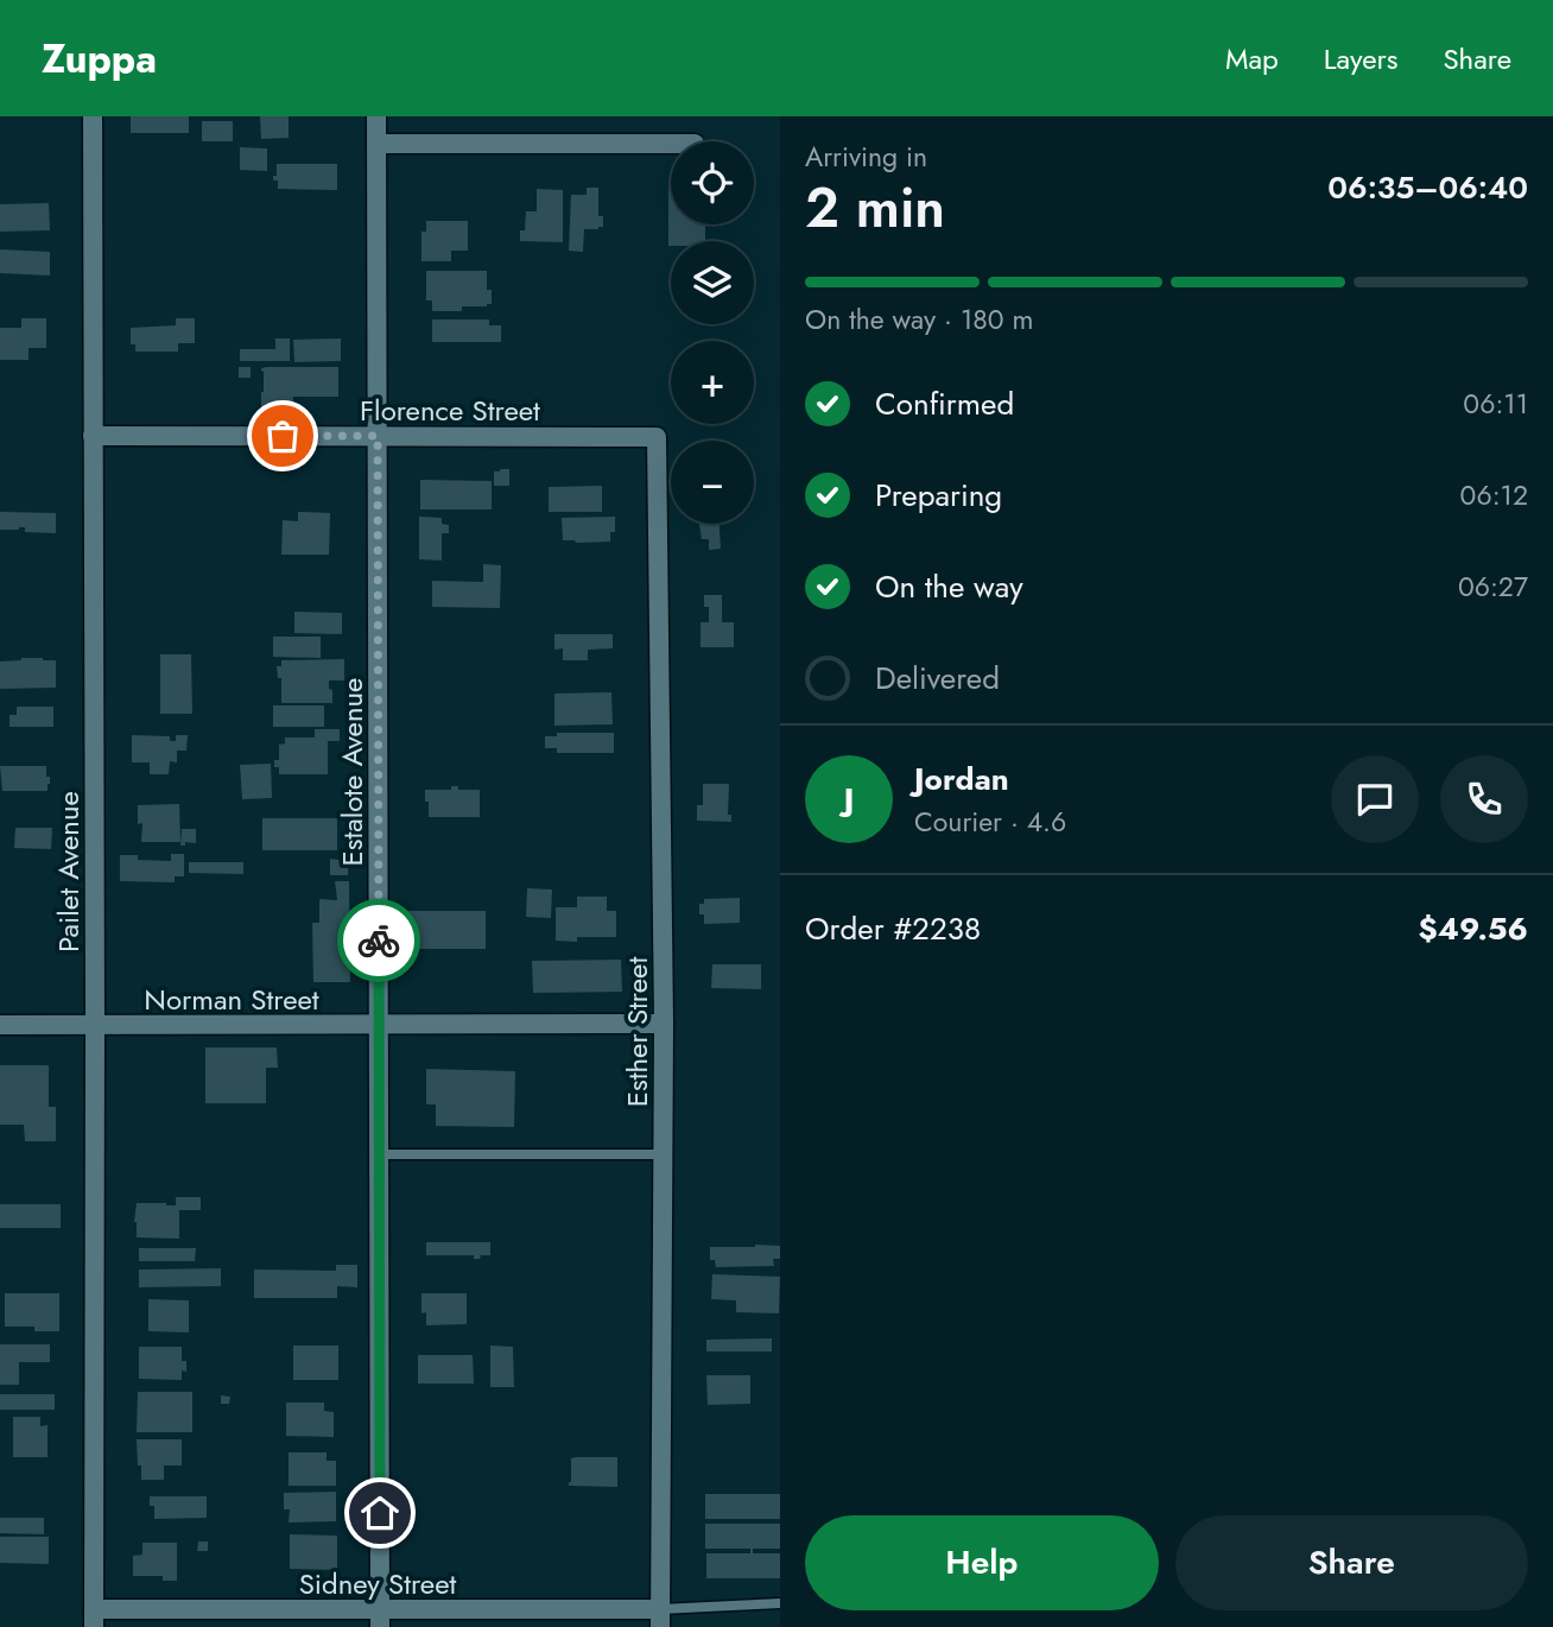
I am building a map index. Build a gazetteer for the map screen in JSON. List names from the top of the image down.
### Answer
{
  "streets": {
    "street": [
      "Florence Street",
      "Estalote Avenue",
      "Pailet Avenue",
      "Norman Street",
      "Esther Street",
      "Sidney Street"
    ]
  },
  "crossings": [
    ["Florence Street", "Estalote Avenue"],
    ["Florence Street", "Pailet Avenue"],
    ["Florence Street", "Esther Street"],
    ["Estalote Avenue", "Norman Street"],
    ["Estalote Avenue", "Sidney Street"],
    ["Pailet Avenue", "Norman Street"],
    ["Pailet Avenue", "Sidney Street"],
    ["Norman Street", "Esther Street"],
    ["Esther Street", "Sidney Street"]
  ],
  "page": {
    "header": "Zuppa",
    "nav": ["Map", "Layers", "Share"],
    "heading": ["2 min", "Arriving in", "06:35–06:40"],
    "panel": [
      "Jordan",
      "Courier · 4.6",
      "Order #2238",
      "$49.56"
    ],
    "map_buttons": ["+", "−"],
    "bar": "On the way · 180 m",
    "list": [
      ["Confirmed", "06:11"],
      ["Preparing", "06:12"],
      ["On the way", "06:27"],
      "Delivered"
    ],
    "round": "J",
    "buttons": ["Help", "Share"]
  }
}
